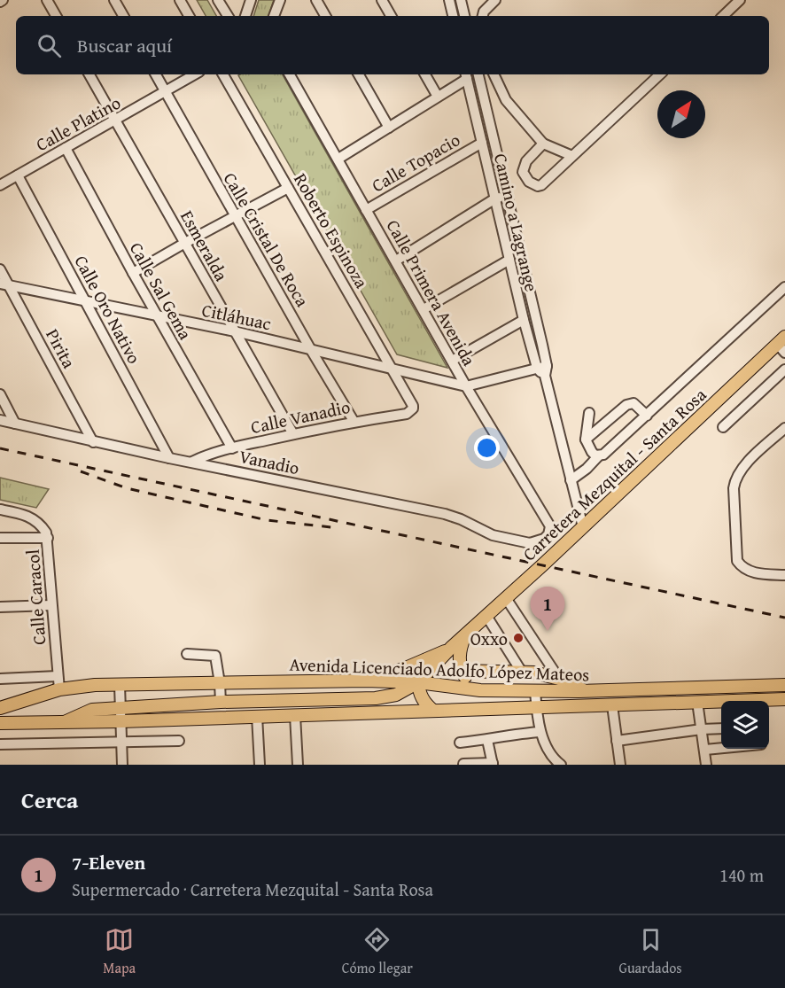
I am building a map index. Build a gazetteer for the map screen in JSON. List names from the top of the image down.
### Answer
{
  "streets": {
    "main road": ["Carretera Mezquital - Santa Rosa", "Avenida Licenciado Adolfo López Mateos"],
    "street": [
      "Calle Platino",
      "Calle Topacio",
      "Camino a Lagrange",
      "Roberto Espinoza",
      "Calle Cristal De Roca",
      "Esmeralda",
      "Calle Sal Gema",
      "Calle Primera Avenida",
      "Calle Oro Nativo",
      "Citláhuac",
      "Pirita",
      "Calle Vanadio",
      "Vanadio",
      "Calle Caracol"
    ]
  },
  "crossings": [
    ["Calle Platino", "Calle Cristal De Roca"],
    ["Calle Platino", "Esmeralda"],
    ["Calle Platino", "Calle Sal Gema"],
    ["Calle Platino", "Calle Oro Nativo"],
    ["Calle Topacio", "Camino a Lagrange"],
    ["Calle Topacio", "Calle Primera Avenida"],
    ["Roberto Espinoza", "Citláhuac"],
    ["Roberto Espinoza", "Calle Vanadio"],
    ["Calle Cristal De Roca", "Citláhuac"],
    ["Calle Cristal De Roca", "Calle Vanadio"],
    ["Esmeralda", "Citláhuac"],
    ["Esmeralda", "Calle Vanadio"],
    ["Calle Sal Gema", "Citláhuac"],
    ["Calle Sal Gema", "Calle Vanadio"],
    ["Calle Primera Avenida", "Citláhuac"],
    ["Calle Primera Avenida", "Vanadio"],
    ["Calle Oro Nativo", "Citláhuac"],
    ["Calle Oro Nativo", "Vanadio"],
    ["Citláhuac", "Pirita"],
    ["Pirita", "Vanadio"],
    ["Calle Vanadio", "Vanadio"],
    ["Calle Caracol", "Avenida Licenciado Adolfo López Mateos"]
  ],
  "places": ["Oxxo"],
  "north": "top right",
  "page": {
    "search": "Buscar aquí",
    "pins": "1",
    "heading": "Cerca",
    "list": [
      {
        "mark": "1",
        "name": "7-Eleven",
        "note": "Supermercado · Carretera Mezquital - Santa Rosa",
        "value": "140 m"
      }
    ],
    "nav": ["Mapa", "Cómo llegar", "Guardados"]
  }
}
